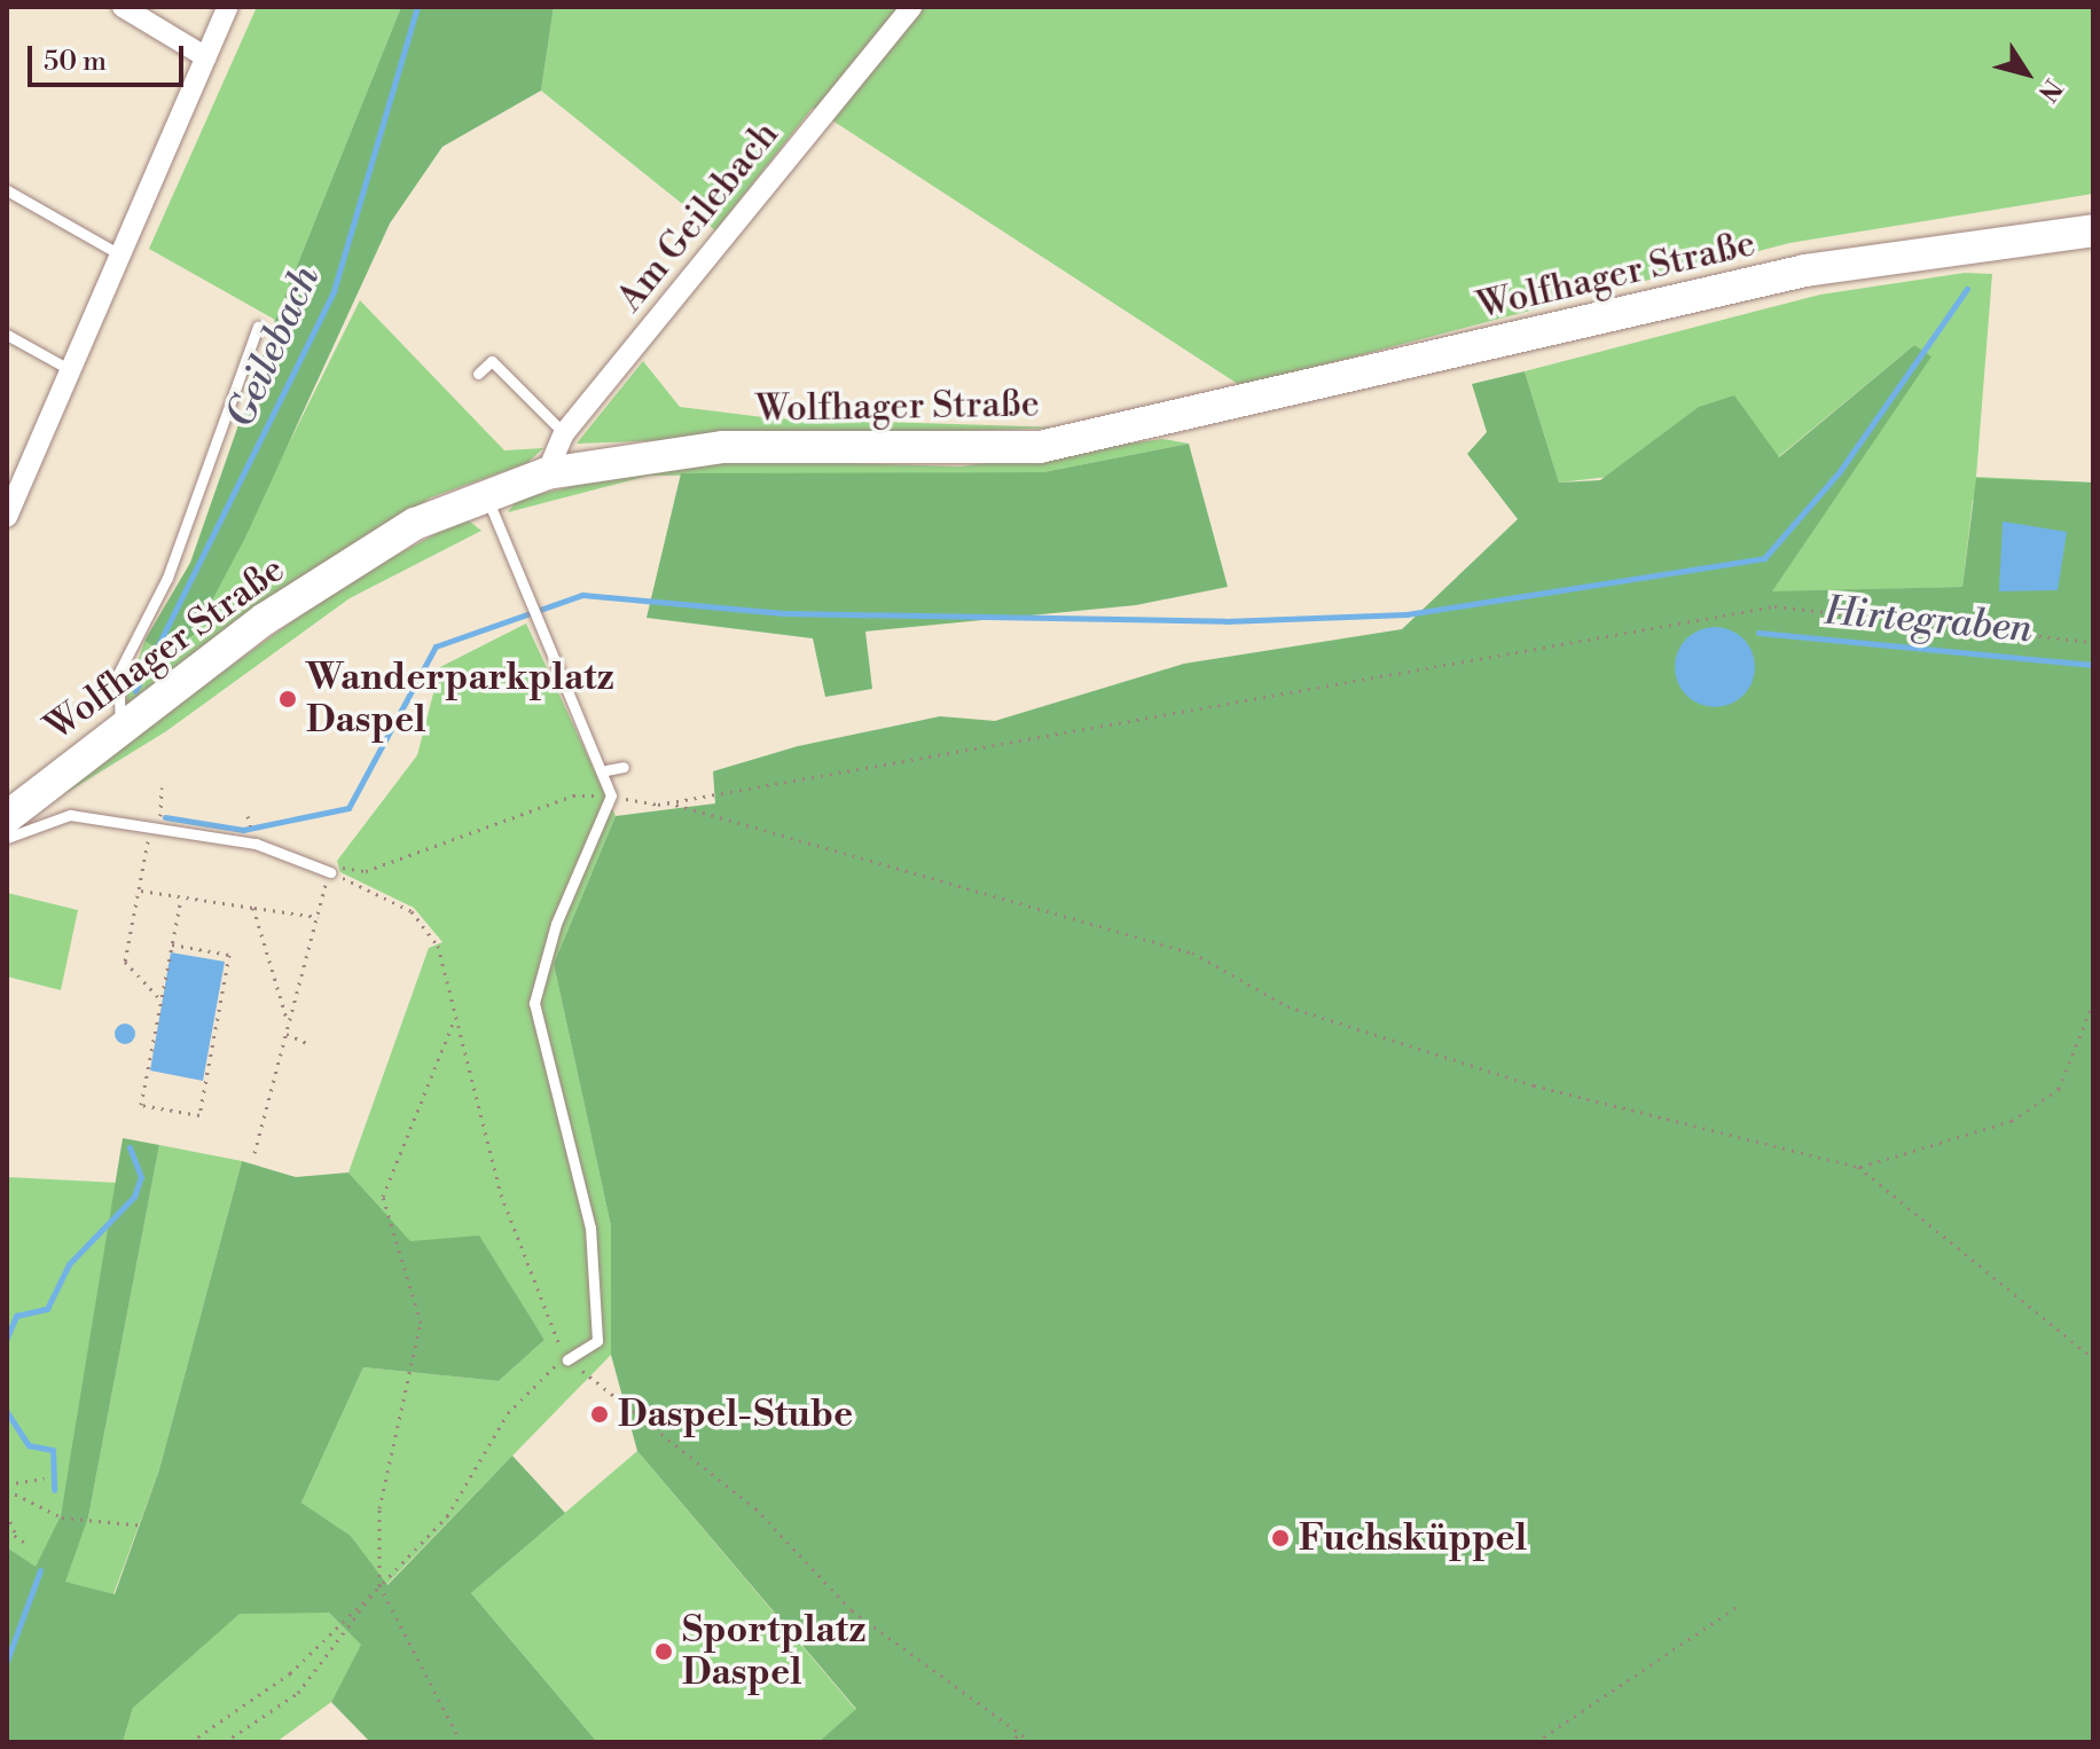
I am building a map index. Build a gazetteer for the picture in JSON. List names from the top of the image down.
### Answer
{
  "streets": {
    "main road": ["Wolfhager Straße"],
    "street": ["Am Geilebach"]
  },
  "crossings": [
    ["Am Geilebach", "Wolfhager Straße"]
  ],
  "water": ["Geilebach", "Hirtegraben"],
  "places": [
    "Wanderparkplatz Daspel",
    "Daspel-Stube",
    "Fuchsküppel",
    "Sportplatz Daspel"
  ],
  "scale_bar": "50 m",
  "north": "bottom right"
}
